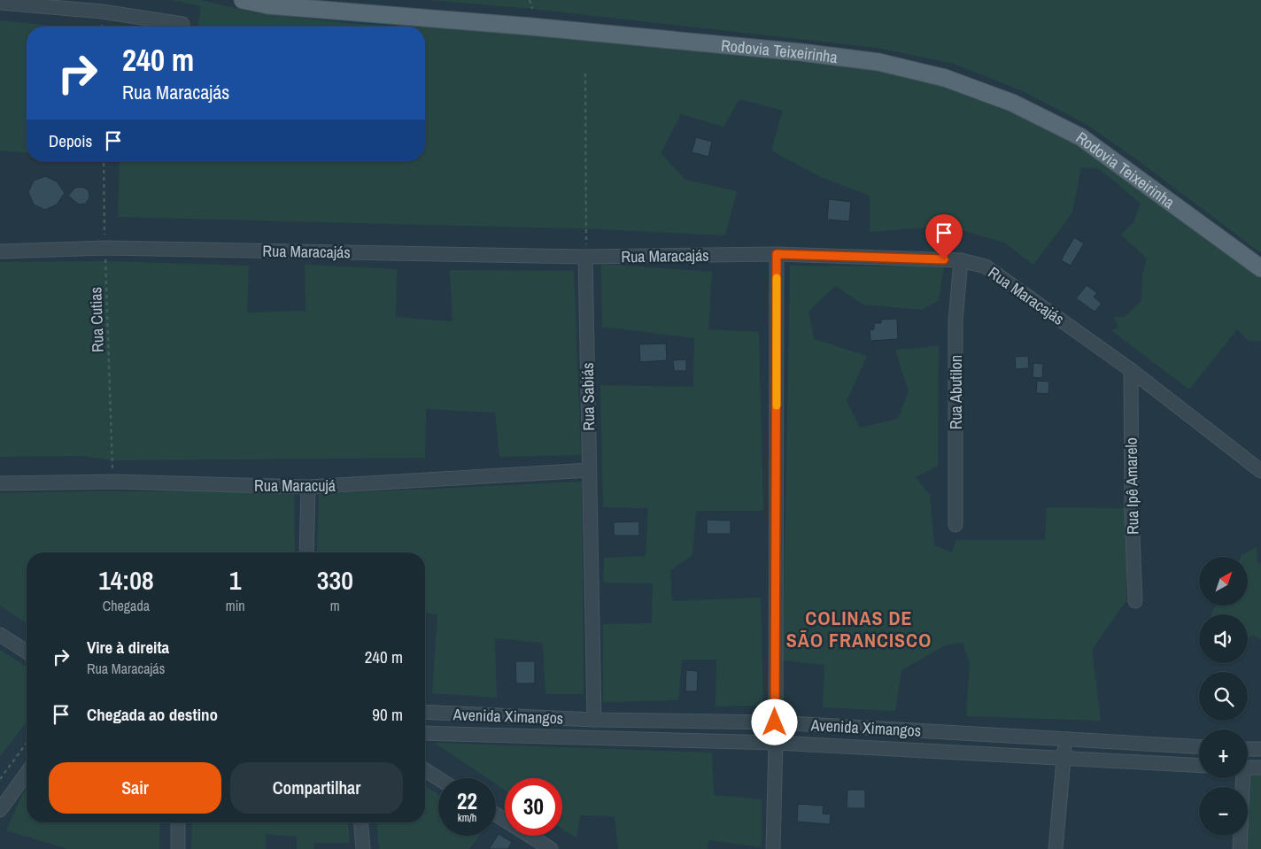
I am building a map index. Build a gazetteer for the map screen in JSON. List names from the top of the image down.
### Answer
{
  "streets": {
    "main road": ["Rodovia Teixeirinha"],
    "street": [
      "Rua Maracajás",
      "Rua Abutilon",
      "Rua Sabiás",
      "Rua Maracujá",
      "Rua Ipê Amarelo",
      "Avenida Ximangos"
    ],
    "path": ["Rua Cutias"]
  },
  "crossings": [
    ["Rua Maracajás", "Rua Cutias"],
    ["Rua Maracajás", "Rua Abutilon"],
    ["Rua Maracajás", "Rua Sabiás"],
    ["Rua Maracajás", "Rua Ipê Amarelo"],
    ["Rua Cutias", "Rua Maracujá"],
    ["Rua Sabiás", "Rua Maracujá"],
    ["Rua Sabiás", "Avenida Ximangos"]
  ],
  "districts": ["COLINAS DE SÃO FRANCISCO"],
  "north": "top right",
  "page": {
    "turn": ["240 m", "Rua Maracajás"],
    "then": "Depois",
    "eta": [
      "14:08",
      "Chegada",
      "1",
      "min",
      "330",
      "m"
    ],
    "map_buttons": ["+", "−"],
    "list": [
      {
        "name": "Vire à direita",
        "note": "Rua Maracajás",
        "value": "240 m"
      },
      {
        "name": "Chegada ao destino",
        "value": "90 m"
      }
    ],
    "buttons": ["Sair", "Compartilhar"],
    "speed": "22 km/h",
    "limit": "30"
  }
}
